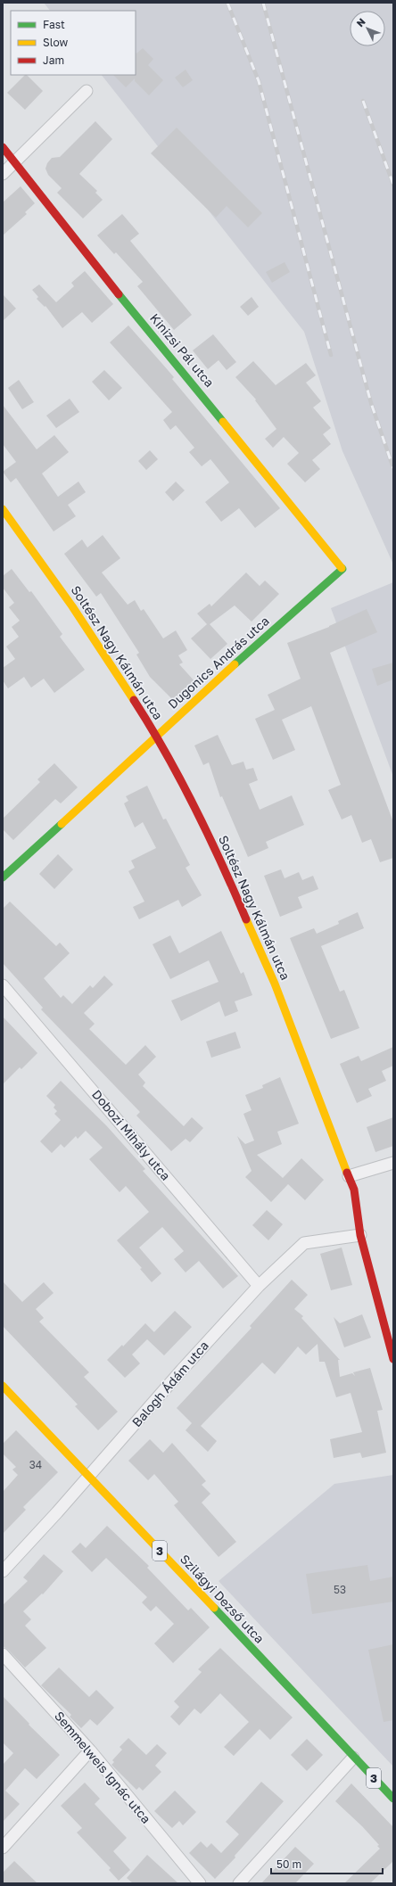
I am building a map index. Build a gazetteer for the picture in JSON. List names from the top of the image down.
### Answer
{
  "streets": {
    "street": [
      "Kinizsi Pál utca",
      "Soltész Nagy Kálmán utca",
      "Dugonics András utca",
      "Dobozi Mihály utca",
      "Balogh Ádám utca",
      "3",
      "Szilágyi Dezső utca",
      "Semmelweis Ignác utca"
    ]
  },
  "crossings": [
    ["Kinizsi Pál utca", "Dugonics András utca"],
    ["Soltész Nagy Kálmán utca", "Dugonics András utca"],
    ["Soltész Nagy Kálmán utca", "Balogh Ádám utca"],
    ["Dobozi Mihály utca", "Balogh Ádám utca"],
    ["Balogh Ádám utca", "Szilágyi Dezső utca"]
  ],
  "house_numbers": ["34", "53"],
  "legend": ["Fast", "Slow", "Jam"],
  "scale_bar": "50 m",
  "north": "top left"
}
